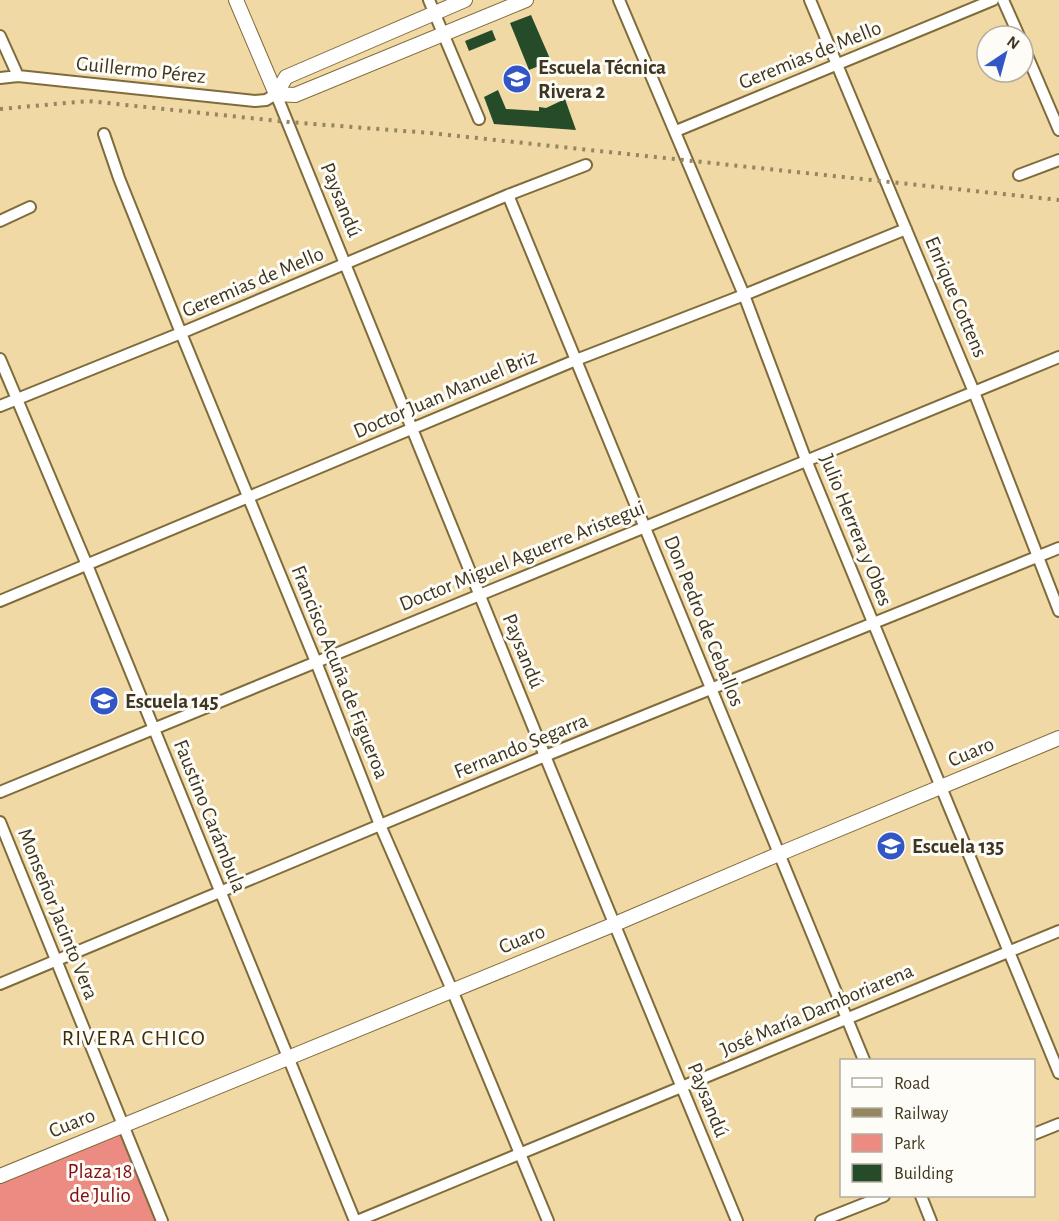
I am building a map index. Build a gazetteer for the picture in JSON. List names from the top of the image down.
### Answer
{
  "streets": {
    "street": [
      "Geremias de Mello",
      "Guillermo Pérez",
      "Paysandú",
      "Enrique Cottens",
      "Doctor Juan Manuel Briz",
      "Julio Herrera y Obes",
      "Doctor Miguel Aguerre Aristegui",
      "Don Pedro de Ceballos",
      "Francisco Acuña de Figueroa",
      "Fernando Segarra",
      "Cuaro",
      "Faustino Carámbula",
      "Monseñor Jacinto Vera",
      "José María Damboriarena"
    ]
  },
  "crossings": [
    ["Geremias de Mello", "Paysandú"],
    ["Geremias de Mello", "Enrique Cottens"],
    ["Geremias de Mello", "Julio Herrera y Obes"],
    ["Geremias de Mello", "Don Pedro de Ceballos"],
    ["Geremias de Mello", "Francisco Acuña de Figueroa"],
    ["Geremias de Mello", "Faustino Carámbula"],
    ["Guillermo Pérez", "Paysandú"],
    ["Paysandú", "Doctor Juan Manuel Briz"],
    ["Paysandú", "Doctor Miguel Aguerre Aristegui"],
    ["Paysandú", "Fernando Segarra"],
    ["Paysandú", "Cuaro"],
    ["Paysandú", "José María Damboriarena"],
    ["Enrique Cottens", "Doctor Juan Manuel Briz"],
    ["Enrique Cottens", "Doctor Miguel Aguerre Aristegui"],
    ["Enrique Cottens", "Fernando Segarra"],
    ["Doctor Juan Manuel Briz", "Julio Herrera y Obes"],
    ["Doctor Juan Manuel Briz", "Don Pedro de Ceballos"],
    ["Doctor Juan Manuel Briz", "Francisco Acuña de Figueroa"],
    ["Doctor Juan Manuel Briz", "Faustino Carámbula"],
    ["Julio Herrera y Obes", "Doctor Miguel Aguerre Aristegui"],
    ["Julio Herrera y Obes", "Fernando Segarra"],
    ["Julio Herrera y Obes", "Cuaro"],
    ["Julio Herrera y Obes", "José María Damboriarena"],
    ["Doctor Miguel Aguerre Aristegui", "Don Pedro de Ceballos"],
    ["Doctor Miguel Aguerre Aristegui", "Francisco Acuña de Figueroa"],
    ["Doctor Miguel Aguerre Aristegui", "Faustino Carámbula"],
    ["Don Pedro de Ceballos", "Fernando Segarra"],
    ["Don Pedro de Ceballos", "Cuaro"],
    ["Don Pedro de Ceballos", "José María Damboriarena"],
    ["Francisco Acuña de Figueroa", "Fernando Segarra"],
    ["Francisco Acuña de Figueroa", "Cuaro"],
    ["Francisco Acuña de Figueroa", "José María Damboriarena"],
    ["Fernando Segarra", "Faustino Carámbula"],
    ["Fernando Segarra", "Monseñor Jacinto Vera"],
    ["Cuaro", "Faustino Carámbula"],
    ["Cuaro", "Monseñor Jacinto Vera"],
    ["Faustino Carámbula", "José María Damboriarena"]
  ],
  "districts": ["RIVERA CHICO"],
  "parks": ["Plaza 18 de Julio"],
  "places": {
    "school or university": ["Escuela Técnica Rivera 2", "Escuela 145", "Escuela 135"]
  },
  "legend": [
    "Road",
    "Railway",
    "Park",
    "Building"
  ],
  "north": "top right"
}
